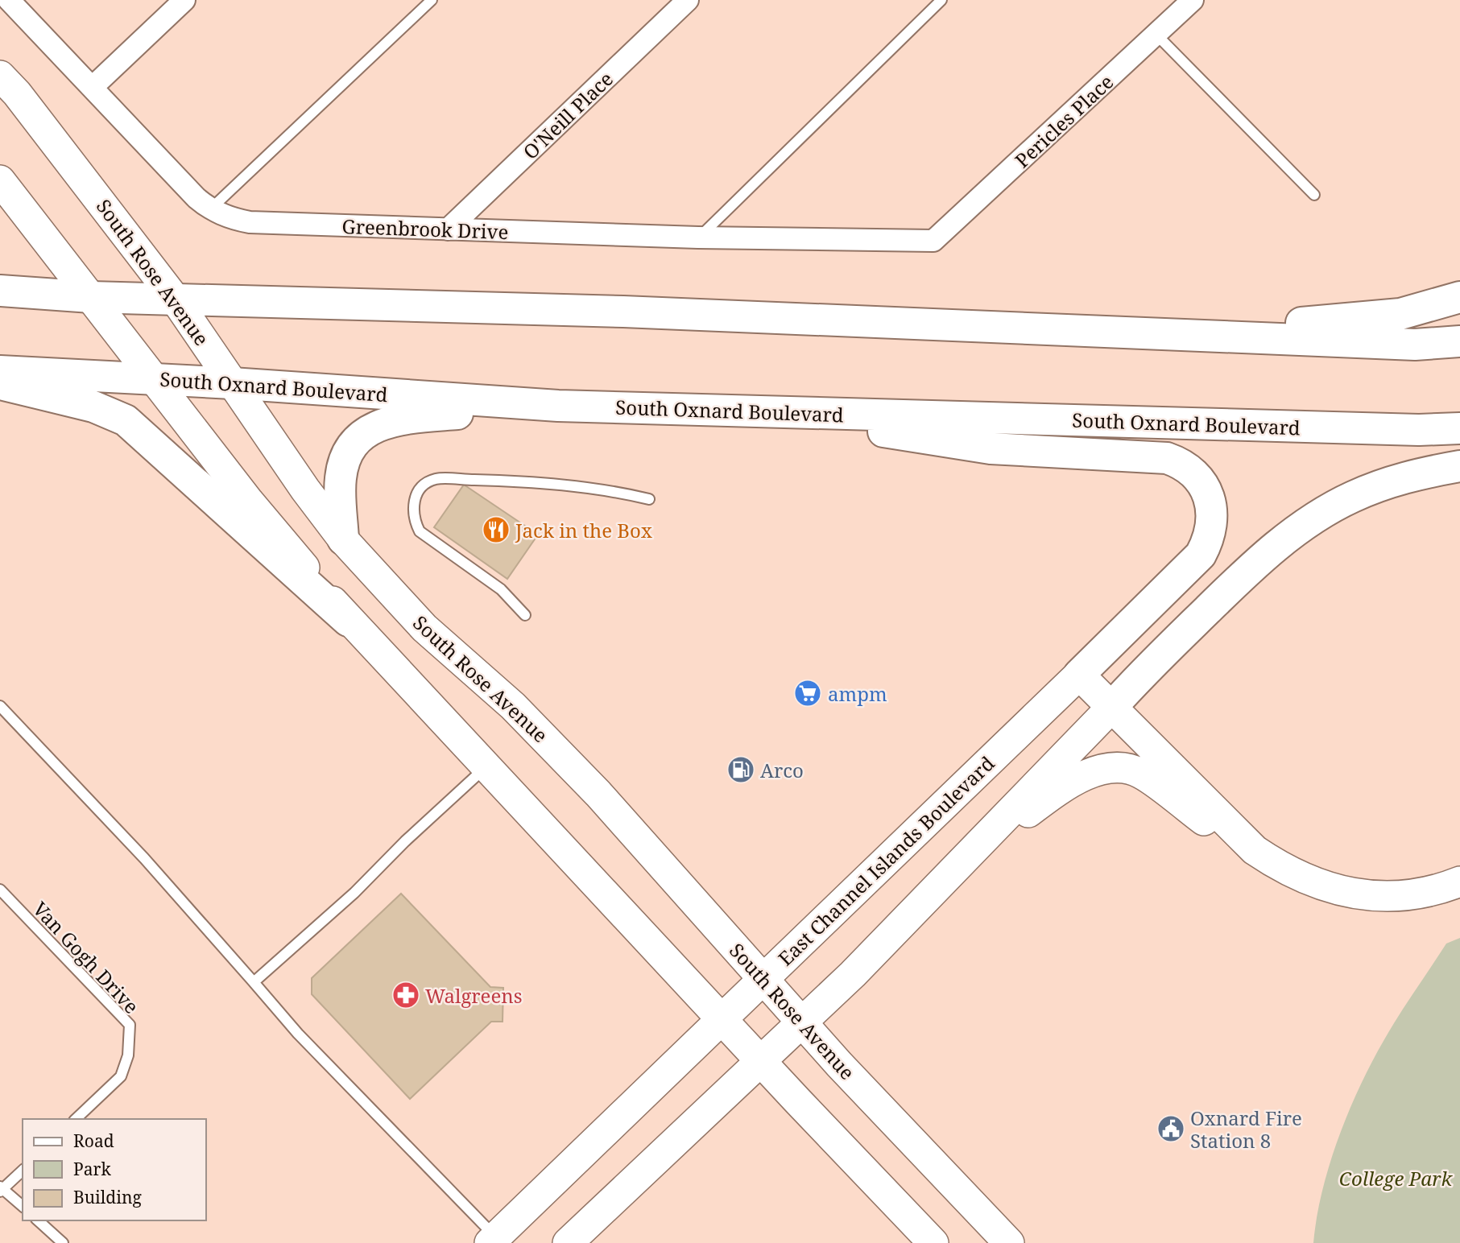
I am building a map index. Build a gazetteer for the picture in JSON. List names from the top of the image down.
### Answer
{
  "streets": {
    "main road": ["South Rose Avenue", "South Oxnard Boulevard", "East Channel Islands Boulevard"],
    "street": ["O'Neill Place", "Pericles Place", "Greenbrook Drive"],
    "lane": ["Van Gogh Drive"]
  },
  "crossings": [
    ["O'Neill Place", "Greenbrook Drive"],
    ["Pericles Place", "Greenbrook Drive"],
    ["South Rose Avenue", "South Oxnard Boulevard"],
    ["South Rose Avenue", "East Channel Islands Boulevard"]
  ],
  "parks": ["College Park"],
  "places": {
    "restaurant": ["Jack in the Box"],
    "supermarket": ["ampm"],
    "fuel station": ["Arco"],
    "pharmacy": ["Walgreens"],
    "public building": ["Oxnard Fire Station 8"]
  },
  "legend": ["Road", "Park", "Building"]
}
